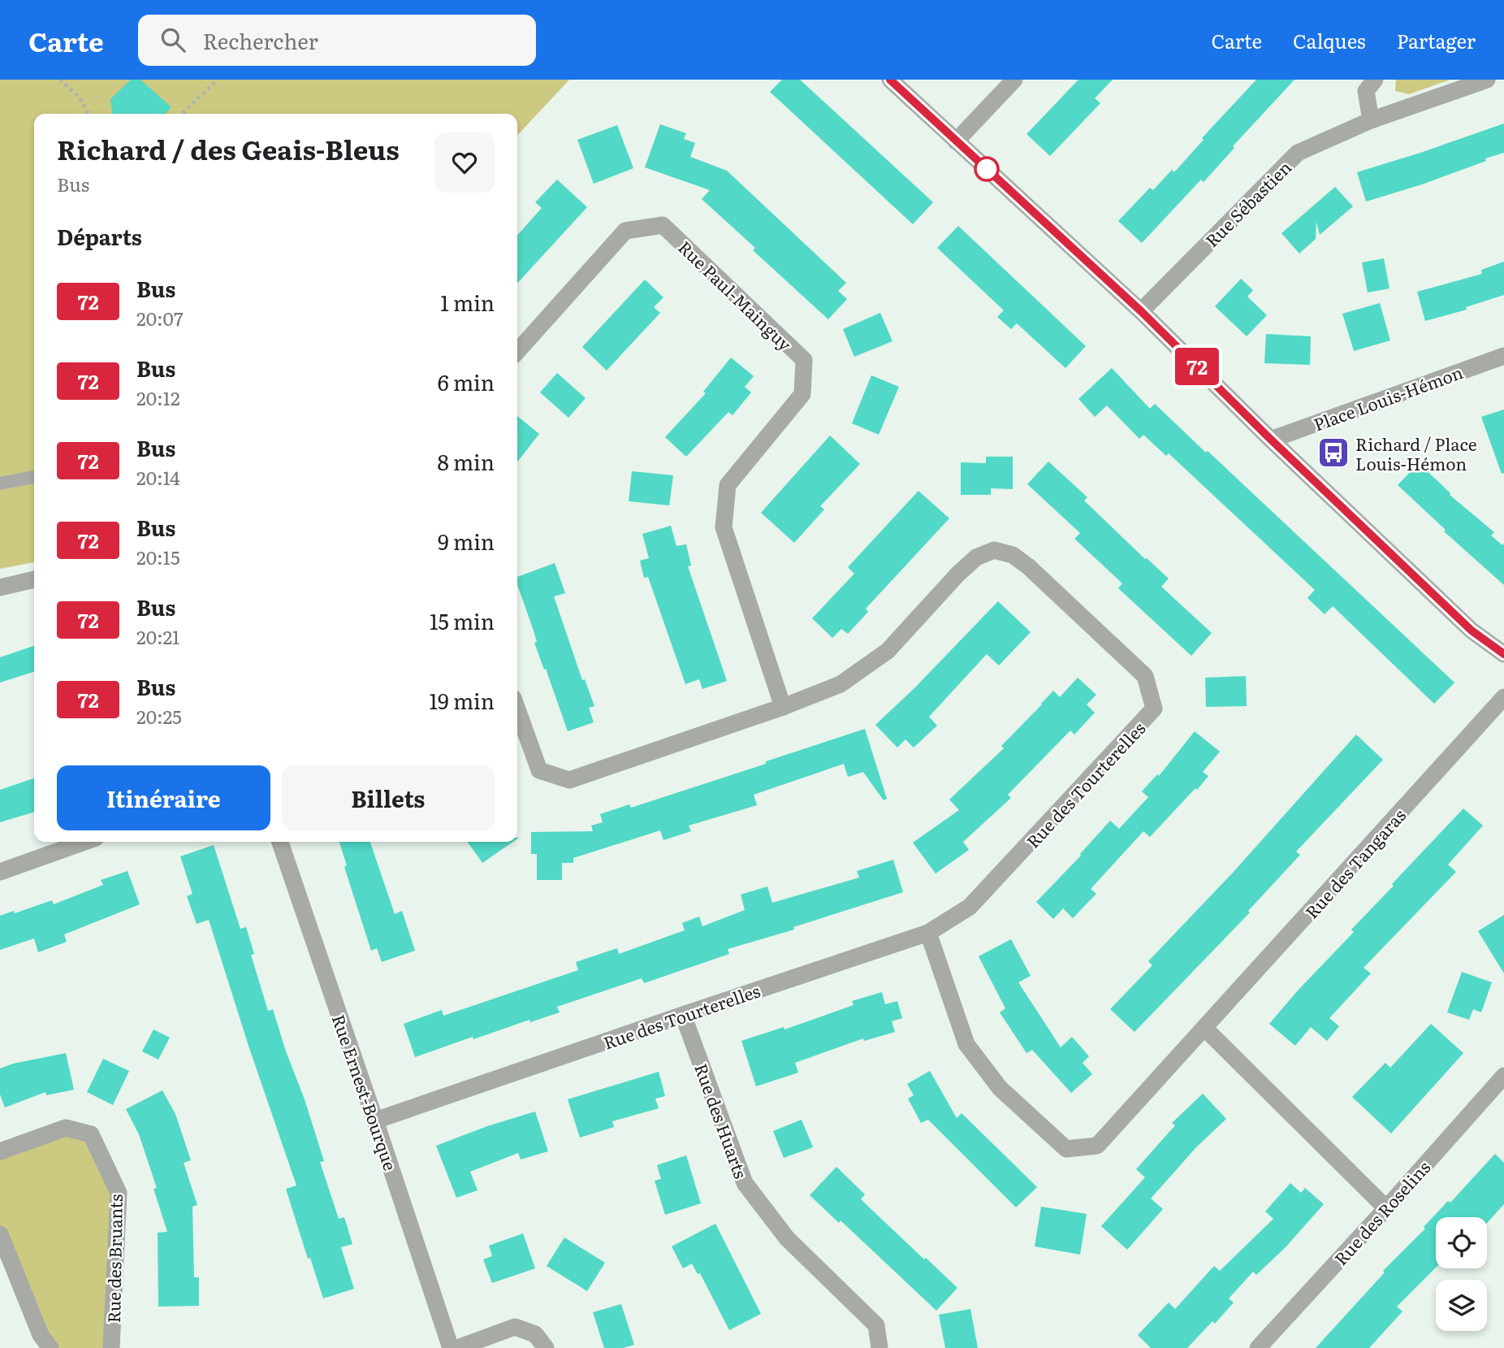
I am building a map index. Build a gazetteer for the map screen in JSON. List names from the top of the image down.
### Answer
{
  "streets": {
    "street": [
      "Rue Sébastien",
      "Rue Paul-Mainguy",
      "Place Louis-Hémon",
      "Rue des Tourterelles",
      "Rue des Tangaras",
      "Rue Ernest-Bourque",
      "Rue des Huarts",
      "Rue des Roselins",
      "Rue des Bruants"
    ]
  },
  "crossings": [
    ["Rue Paul-Mainguy", "Rue des Tourterelles"],
    ["Rue des Tourterelles", "Rue des Tangaras"],
    ["Rue des Tourterelles", "Rue Ernest-Bourque"],
    ["Rue des Tourterelles", "Rue des Huarts"]
  ],
  "places": {
    "bus stop": ["Richard / Place Louis-Hémon"]
  },
  "lines": ["bus line 72"],
  "page": {
    "header": "Carte",
    "search": "Rechercher",
    "nav": ["Carte", "Calques", "Partager"],
    "on_map": "72",
    "heading": [
      ["Richard / des Geais-Bleus", "Bus"],
      "Départs"
    ],
    "list": [
      {
        "mark": "72",
        "name": "Bus",
        "note": "20:07",
        "value": "1 min"
      },
      {
        "mark": "72",
        "name": "Bus",
        "note": "20:12",
        "value": "6 min"
      },
      {
        "mark": "72",
        "name": "Bus",
        "note": "20:14",
        "value": "8 min"
      },
      {
        "mark": "72",
        "name": "Bus",
        "note": "20:15",
        "value": "9 min"
      },
      {
        "mark": "72",
        "name": "Bus",
        "note": "20:21",
        "value": "15 min"
      },
      {
        "mark": "72",
        "name": "Bus",
        "note": "20:25",
        "value": "19 min"
      }
    ],
    "buttons": ["Itinéraire", "Billets"]
  }
}
